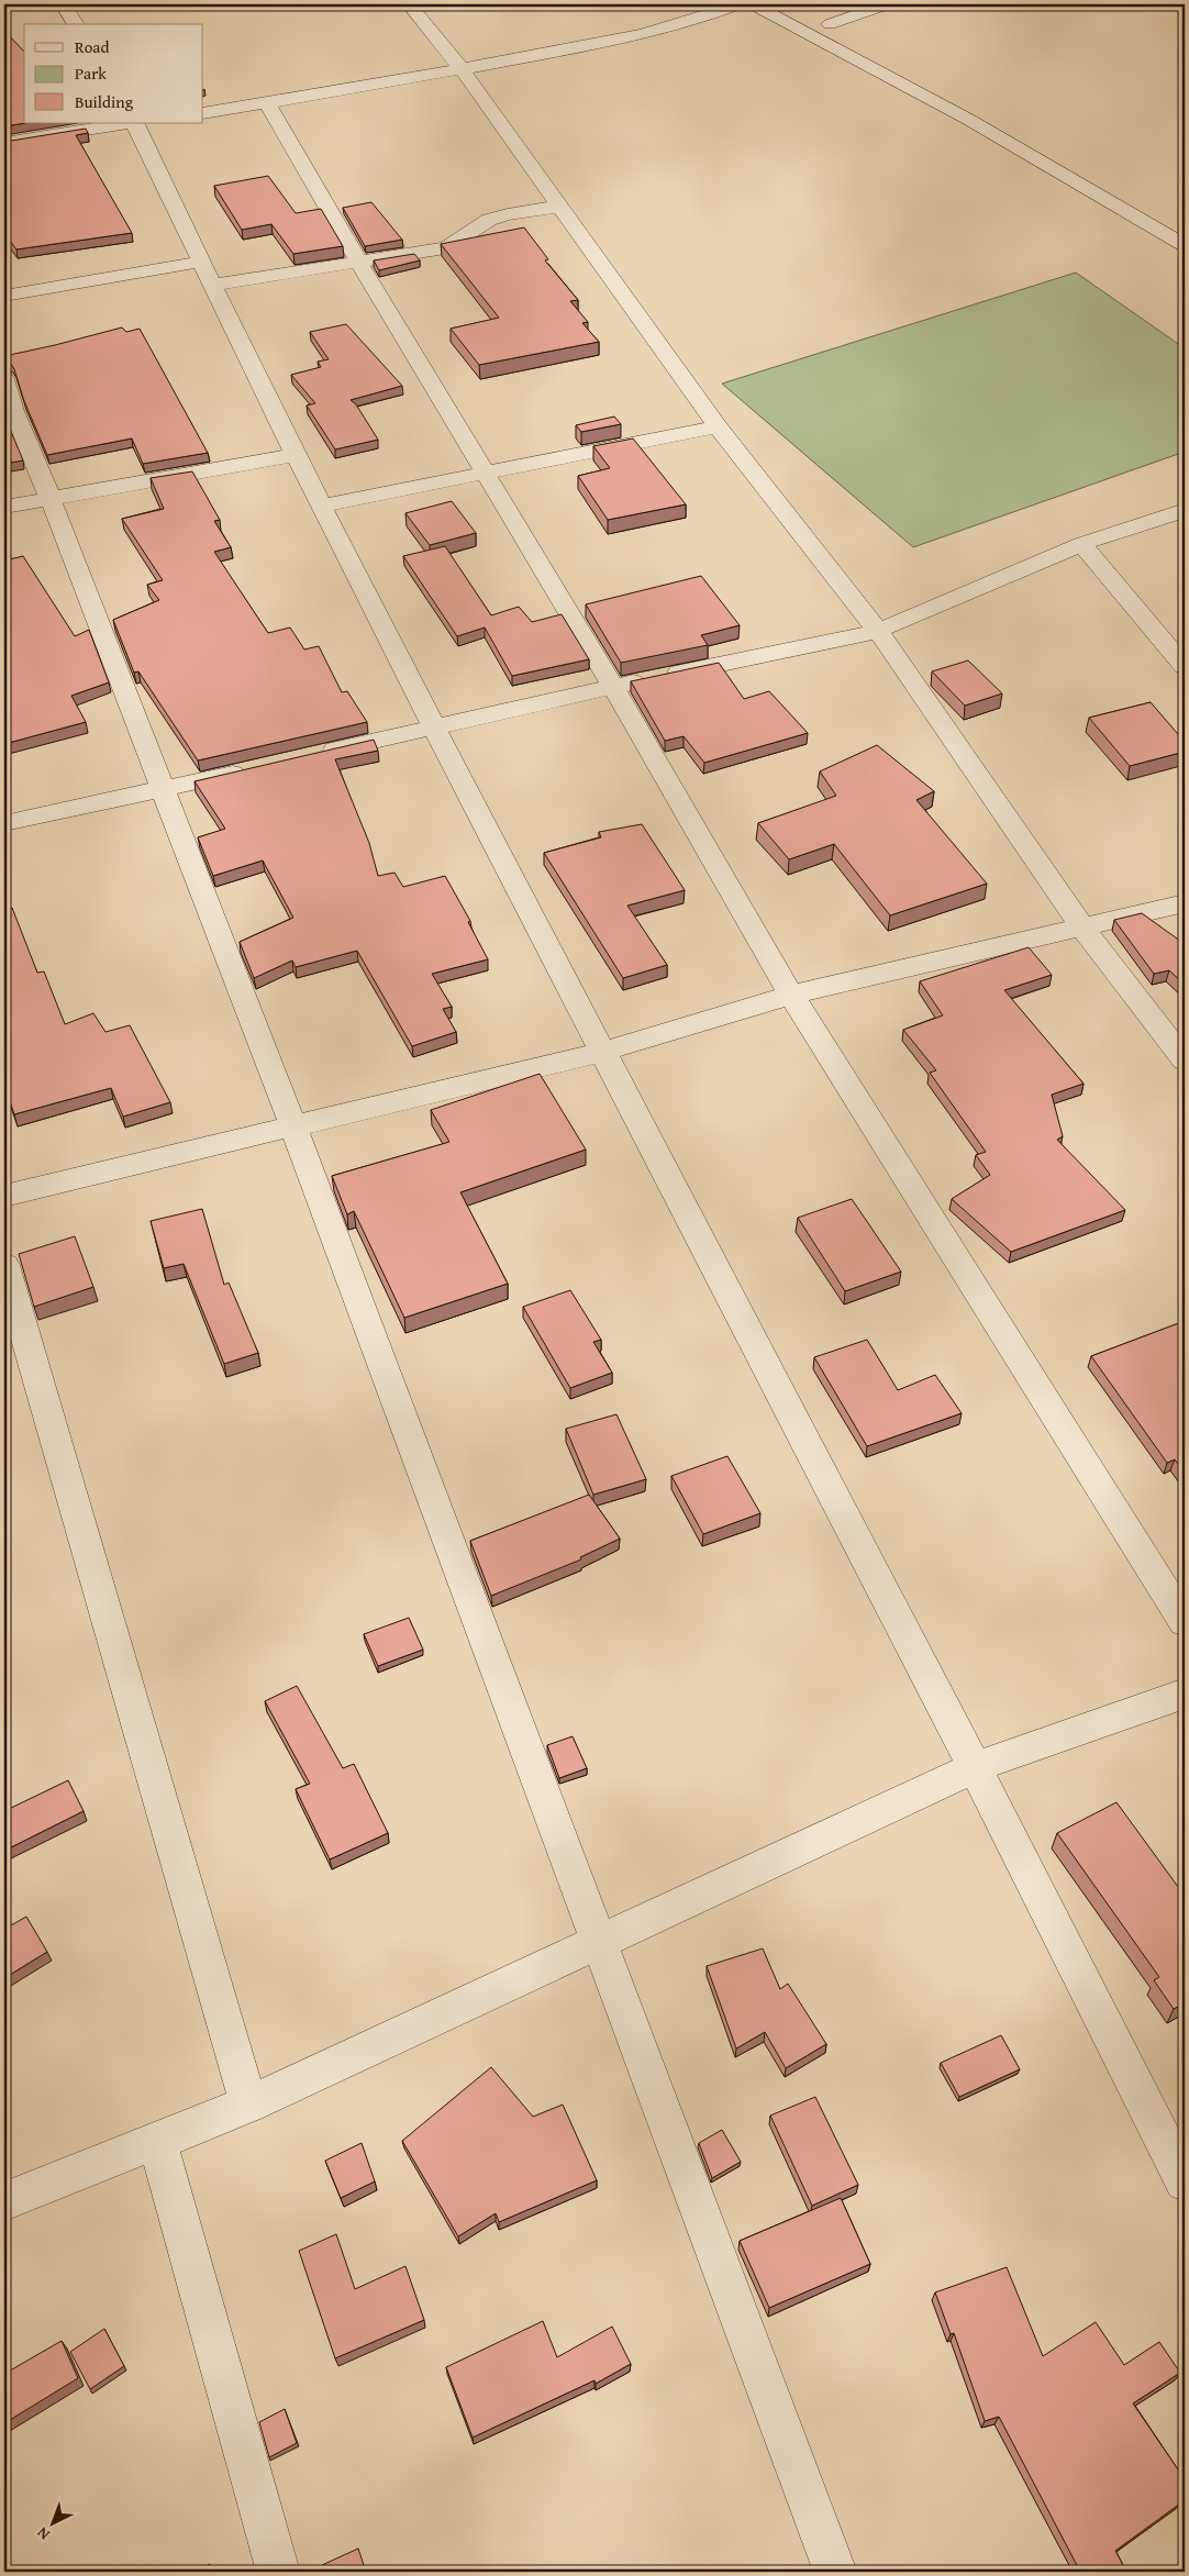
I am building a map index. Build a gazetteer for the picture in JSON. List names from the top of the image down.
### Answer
{
  "legend": ["Road", "Park", "Building"],
  "north": "bottom left"
}
